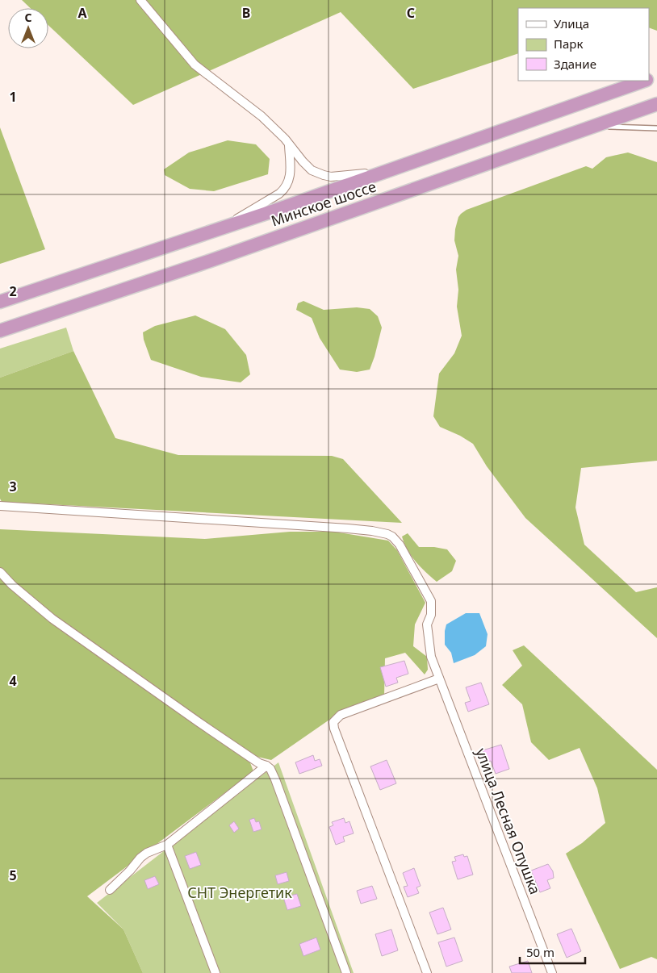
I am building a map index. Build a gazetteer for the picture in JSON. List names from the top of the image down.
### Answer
{
  "streets": {
    "highway": ["Минское шоссе"],
    "street": ["улица Лесная Опушка"]
  },
  "parks": ["СНТ Энергетик"],
  "legend": ["Улица", "Парк", "Здание"],
  "scale_bar": "50 m",
  "north": "top",
  "grid": {
    "columns": ["A", "B", "C"],
    "rows": [
      "1",
      "2",
      "3",
      "4",
      "5"
    ]
  }
}
